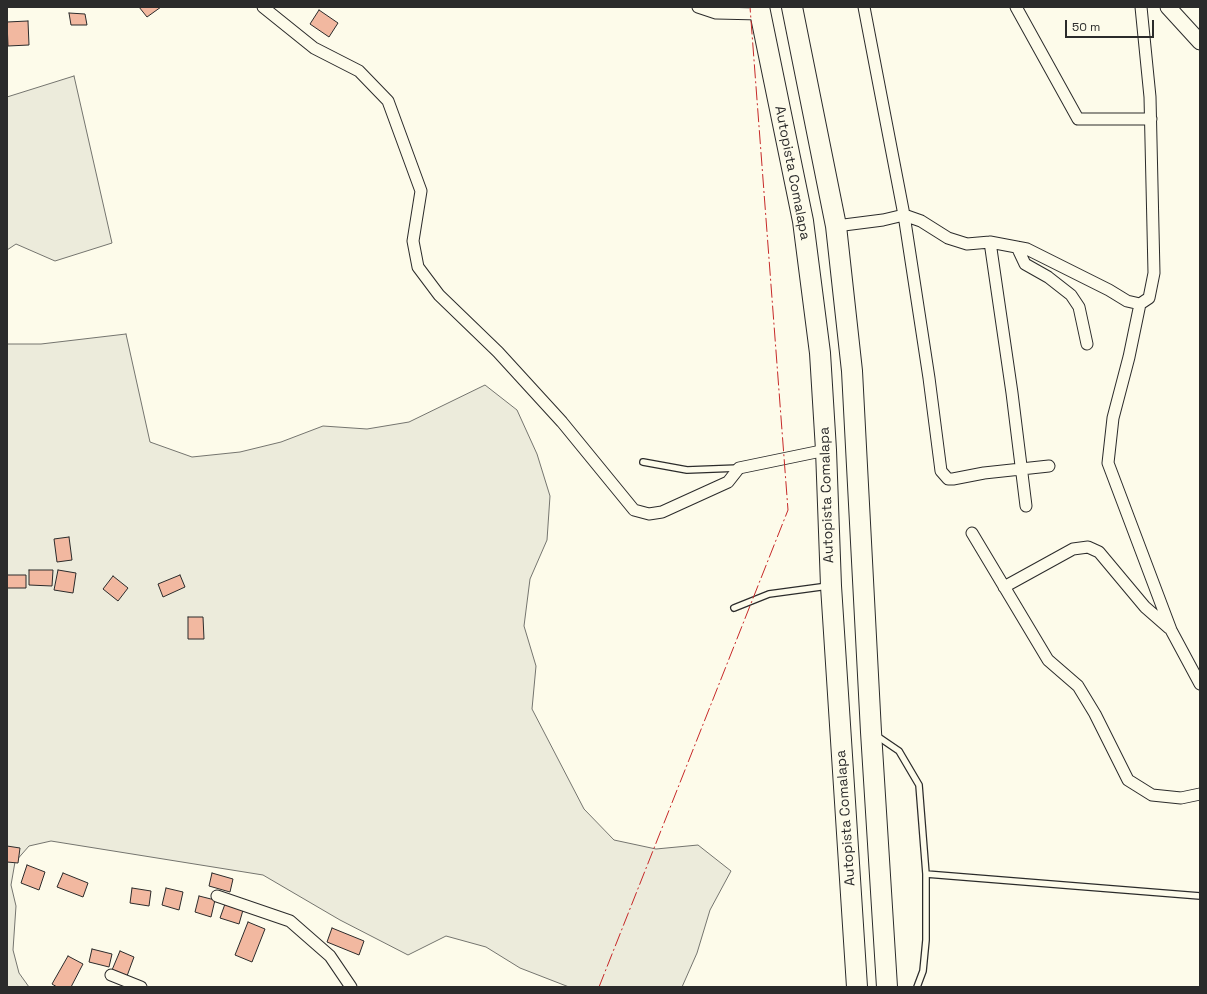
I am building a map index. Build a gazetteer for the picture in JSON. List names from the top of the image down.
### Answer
{
  "streets": {
    "highway": ["Autopista Comalapa"]
  },
  "scale_bar": "50 m"
}
